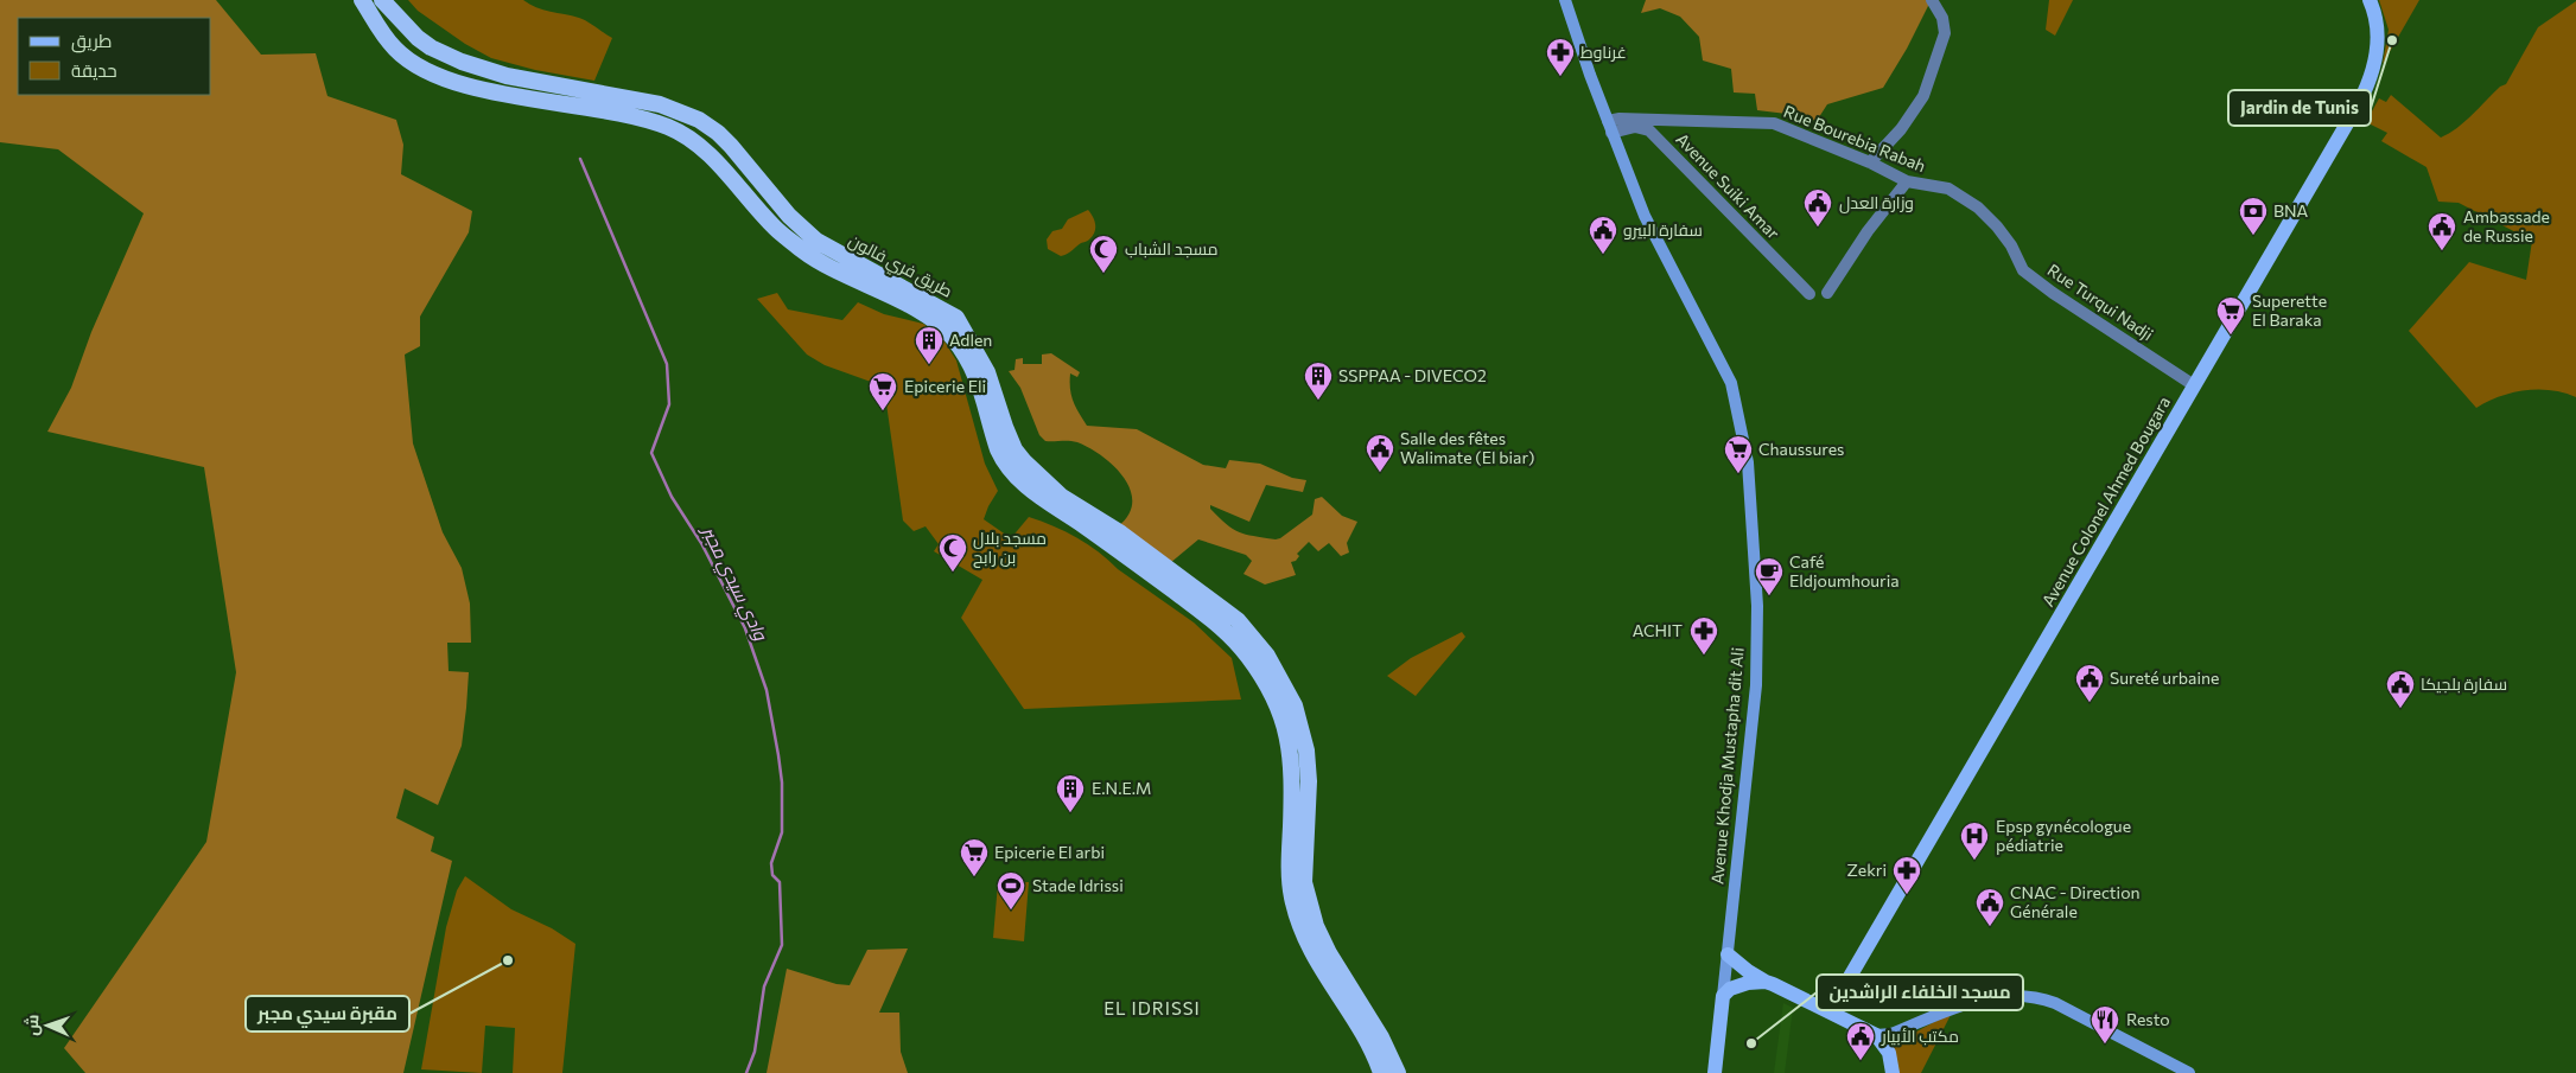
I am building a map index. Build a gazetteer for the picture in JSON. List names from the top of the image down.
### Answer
{
  "streets": {
    "highway": ["طريق فري فالون"],
    "main road": ["Avenue Colonel Ahmed Bougara", "Avenue Khodja Mustapha dit Ali"],
    "street": ["Rue Bourebia Rabah", "Avenue Suiki Amar", "Rue Turqui Nadji"]
  },
  "crossings": [
    ["Rue Bourebia Rabah", "Avenue Suiki Amar"],
    ["Rue Bourebia Rabah", "Rue Turqui Nadji"],
    ["Rue Bourebia Rabah", "Avenue Khodja Mustapha dit Ali"],
    ["Rue Turqui Nadji", "Avenue Colonel Ahmed Bougara"]
  ],
  "districts": ["EL IDRISSI"],
  "water": ["وادي سيدي مجبر"],
  "places": {
    "other": ["Jardin de Tunis", "مقبرة سيدي مجبر", "مسجد الخلفاء الراشدين"],
    "pharmacy": ["غرناوط", "ACHIT", "Zekri"],
    "public building": [
      "وزارة العدل",
      "Ambassade de Russie",
      "سفارة البيرو",
      "Salle des fêtes Walimate (El biar)",
      "Sureté urbaine",
      "سفارة بلجيكا",
      "CNAC - Direction Générale",
      "مكتب الأبيار"
    ],
    "bank": ["BNA"],
    "mosque": ["مسجد الشباب", "مسجد بلال بن رابح"],
    "supermarket": [
      "Superette El Baraka",
      "Epicerie Eli",
      "Chaussures",
      "Epicerie El arbi"
    ],
    "building": ["Adlen", "SSPPAA - DIVECO2", "E.N.E.M"],
    "cafe": ["Café Eldjoumhouria"],
    "hospital": ["Epsp gynécologue pédiatrie"],
    "sports": ["Stade Idrissi"],
    "restaurant": ["Resto"]
  },
  "legend": ["طريق", "حديقة"],
  "north": "left"
}
